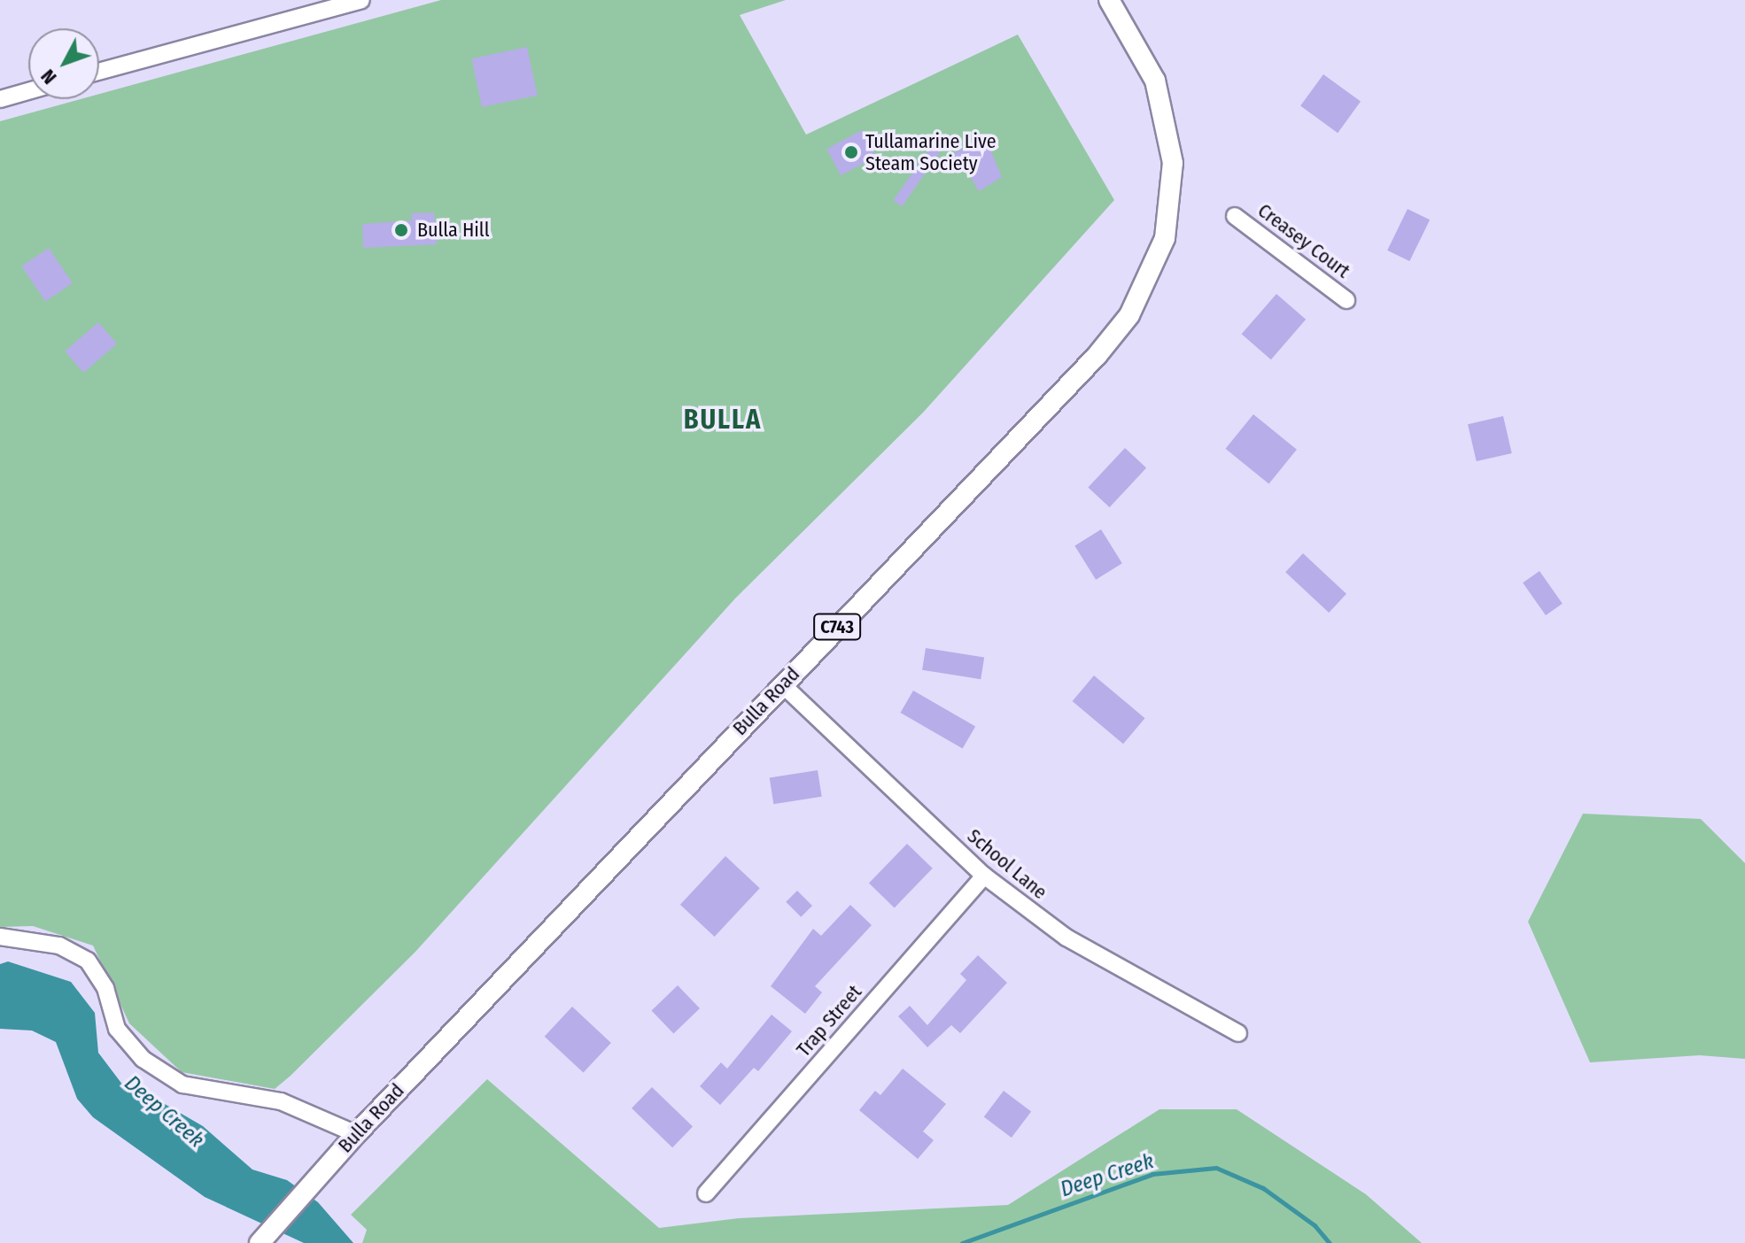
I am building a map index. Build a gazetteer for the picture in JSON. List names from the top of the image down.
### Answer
{
  "streets": {
    "main road": ["C743", "Bulla Road"],
    "street": ["Creasey Court", "School Lane", "Trap Street"]
  },
  "crossings": [
    ["Bulla Road", "School Lane"],
    ["School Lane", "Trap Street"]
  ],
  "districts": ["BULLA"],
  "water": ["Deep Creek"],
  "places": ["Tullamarine Live Steam Society", "Bulla Hill"],
  "north": "bottom left"
}
